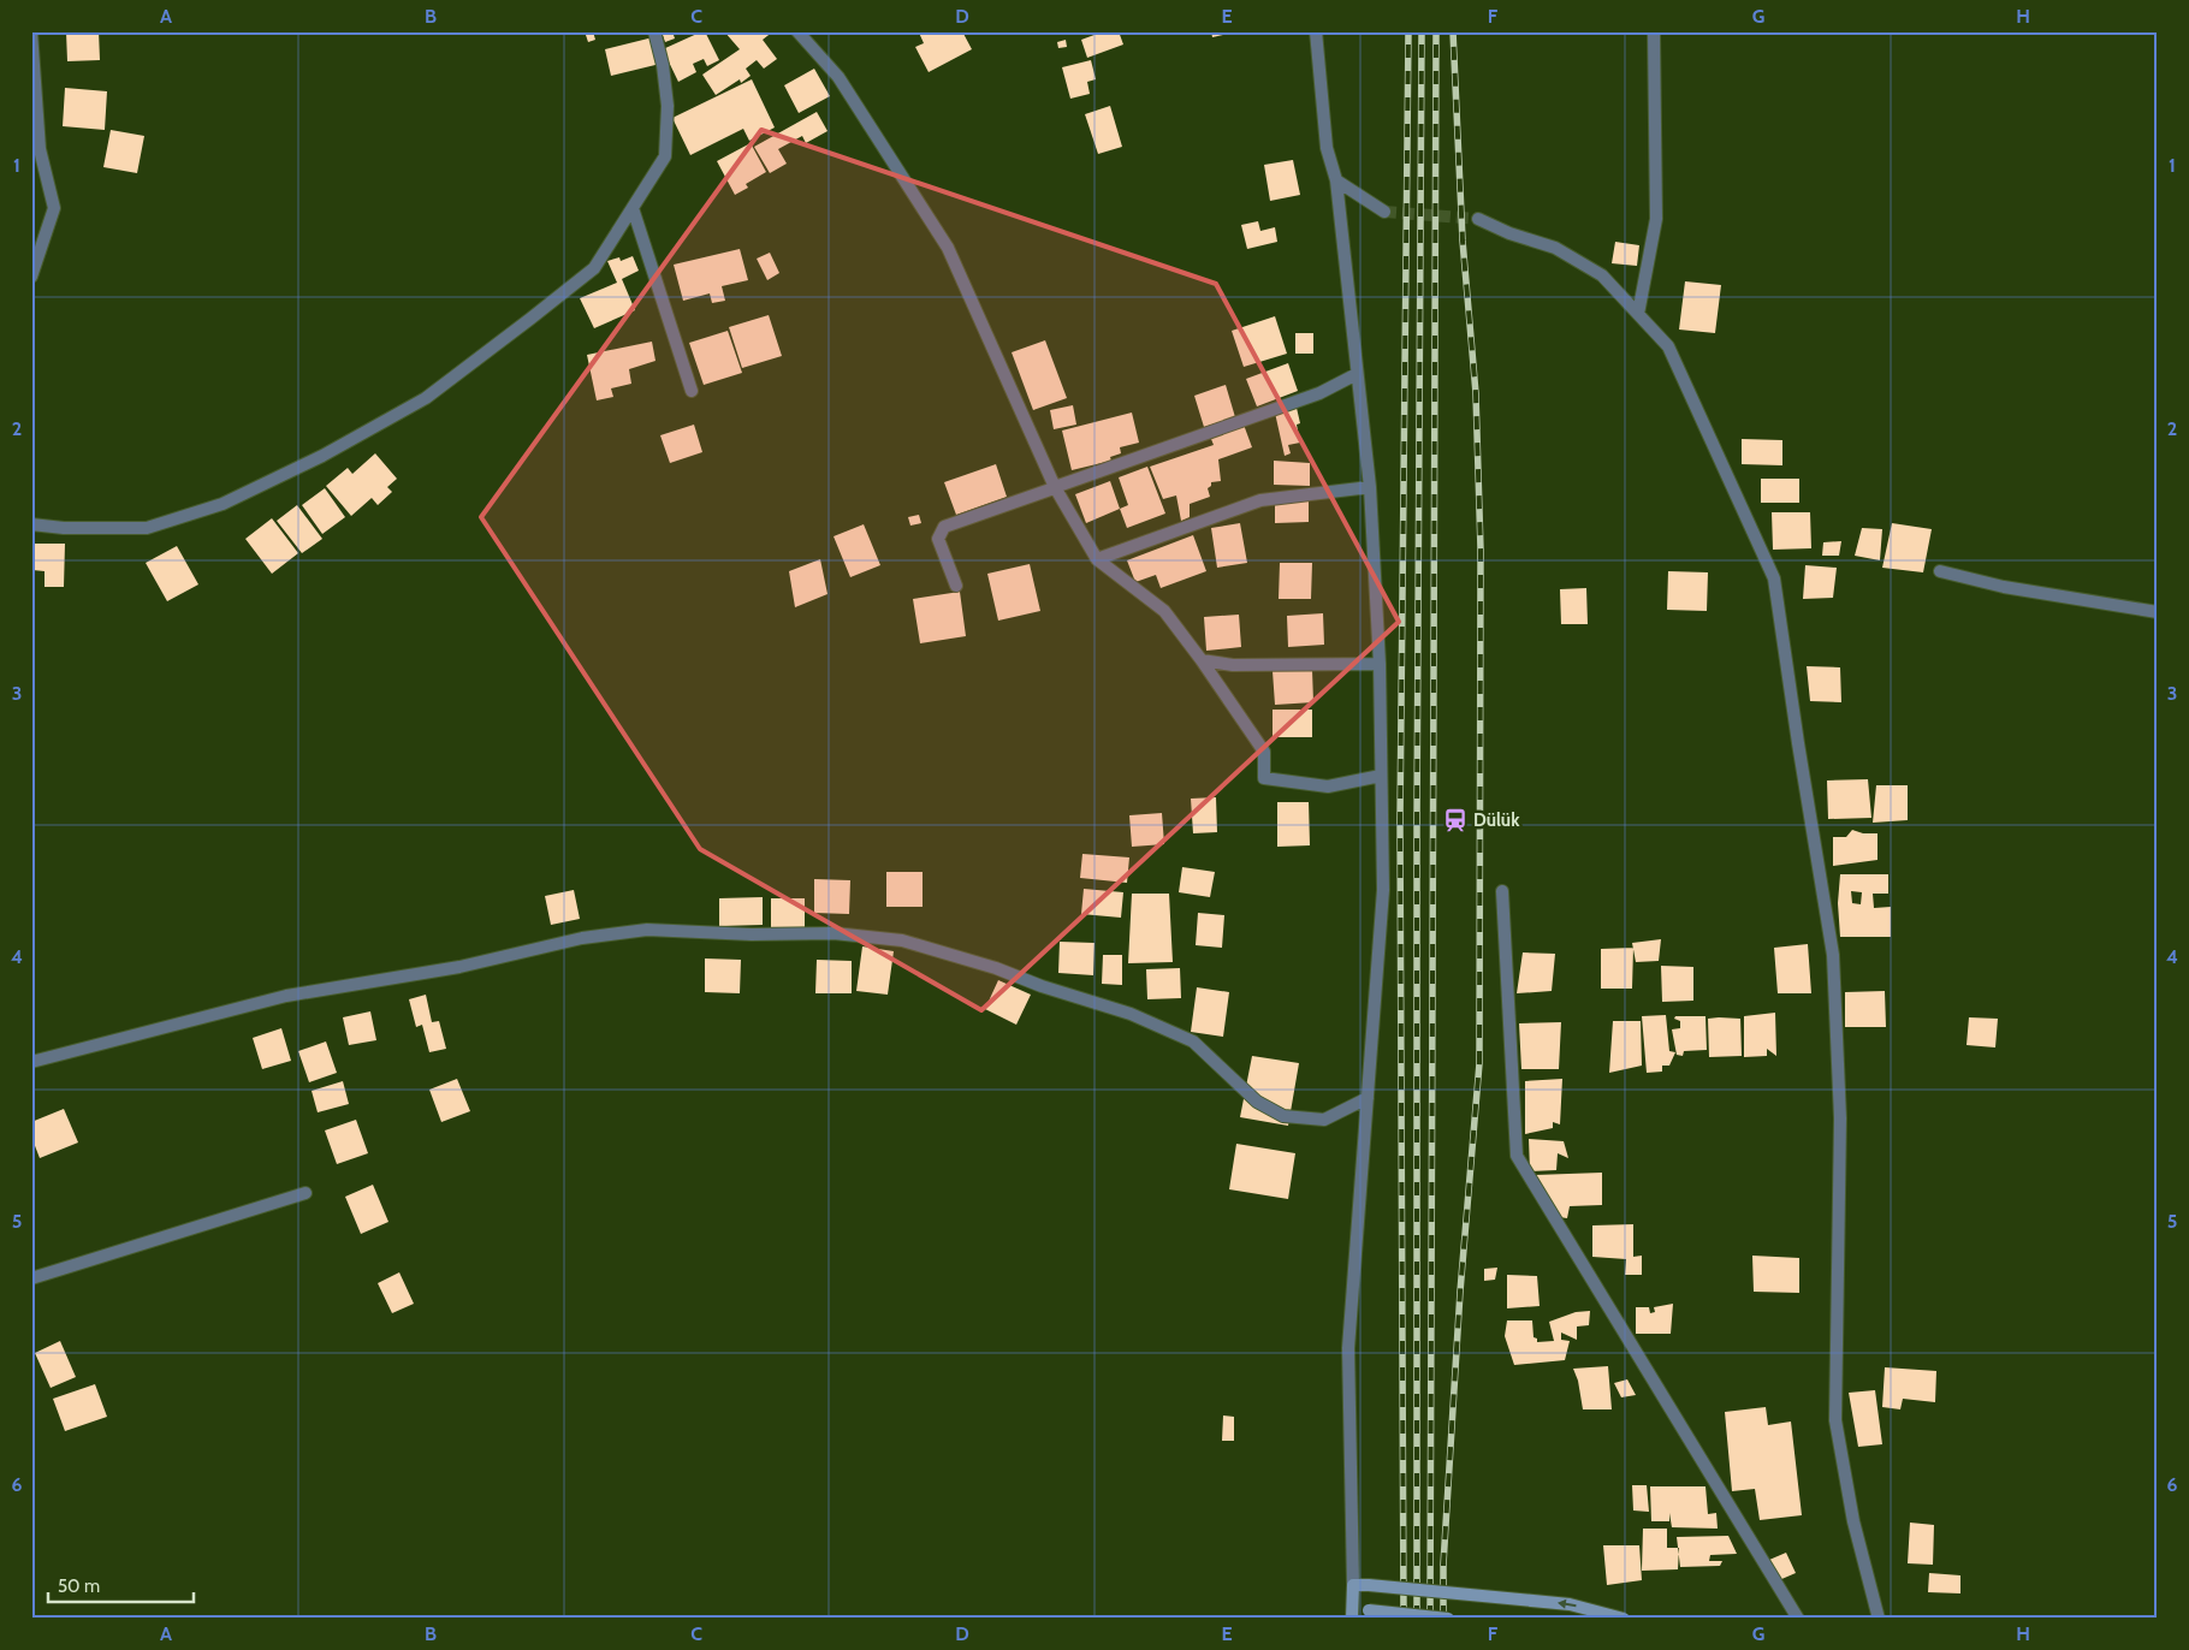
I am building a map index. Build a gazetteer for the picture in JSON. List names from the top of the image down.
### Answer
{
  "places": {
    "station": ["Dülük"]
  },
  "scale_bar": "50 m",
  "grid": {
    "columns": [
      "A",
      "B",
      "C",
      "D",
      "E",
      "F",
      "G",
      "H"
    ],
    "rows": [
      "1",
      "2",
      "3",
      "4",
      "5",
      "6"
    ]
  }
}
